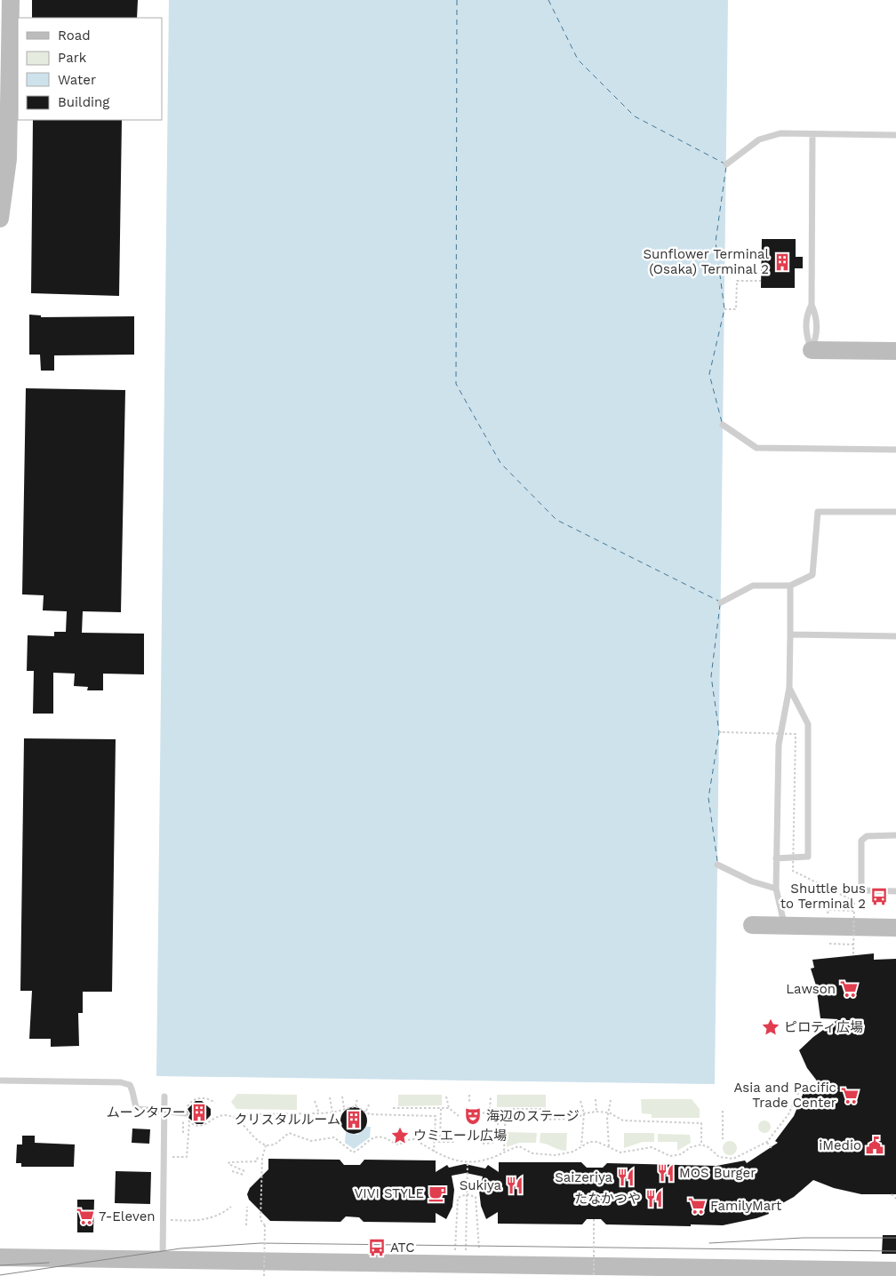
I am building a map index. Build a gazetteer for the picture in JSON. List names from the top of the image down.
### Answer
{
  "places": {
    "building": ["Sunflower Terminal (Osaka) Terminal 2", "ムーンタワー", "クリスタルルーム"],
    "bus stop": ["Shuttle bus to Terminal 2", "ATC"],
    "supermarket": [
      "Lawson",
      "Asia and Pacific Trade Center",
      "FamilyMart",
      "7-Eleven"
    ],
    "place": ["ピロティ広場", "ウミエール広場"],
    "theatre": ["海辺のステージ"],
    "public building": ["iMedio"],
    "restaurant": [
      "MOS Burger",
      "Saizeriya",
      "Sukiya",
      "たなかつや"
    ],
    "cafe": ["VIVI STYLE"]
  },
  "legend": [
    "Road",
    "Park",
    "Water",
    "Building"
  ]
}
